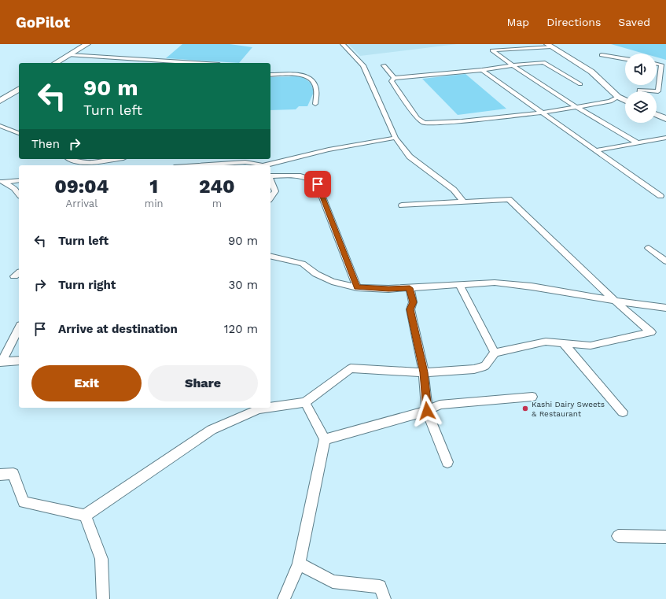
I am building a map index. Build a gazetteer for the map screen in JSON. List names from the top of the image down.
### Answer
{
  "places": ["Kashi Dairy Sweets & Restaurant"],
  "page": {
    "header": "GoPilot",
    "nav": ["Map", "Directions", "Saved"],
    "turn": ["90 m", "Turn left"],
    "then": "Then",
    "eta": [
      "09:04",
      "Arrival",
      "1",
      "min",
      "240",
      "m"
    ],
    "list": [
      {
        "name": "Turn left",
        "value": "90 m"
      },
      {
        "name": "Turn right",
        "value": "30 m"
      },
      {
        "name": "Arrive at destination",
        "value": "120 m"
      }
    ],
    "buttons": ["Exit", "Share"]
  }
}
